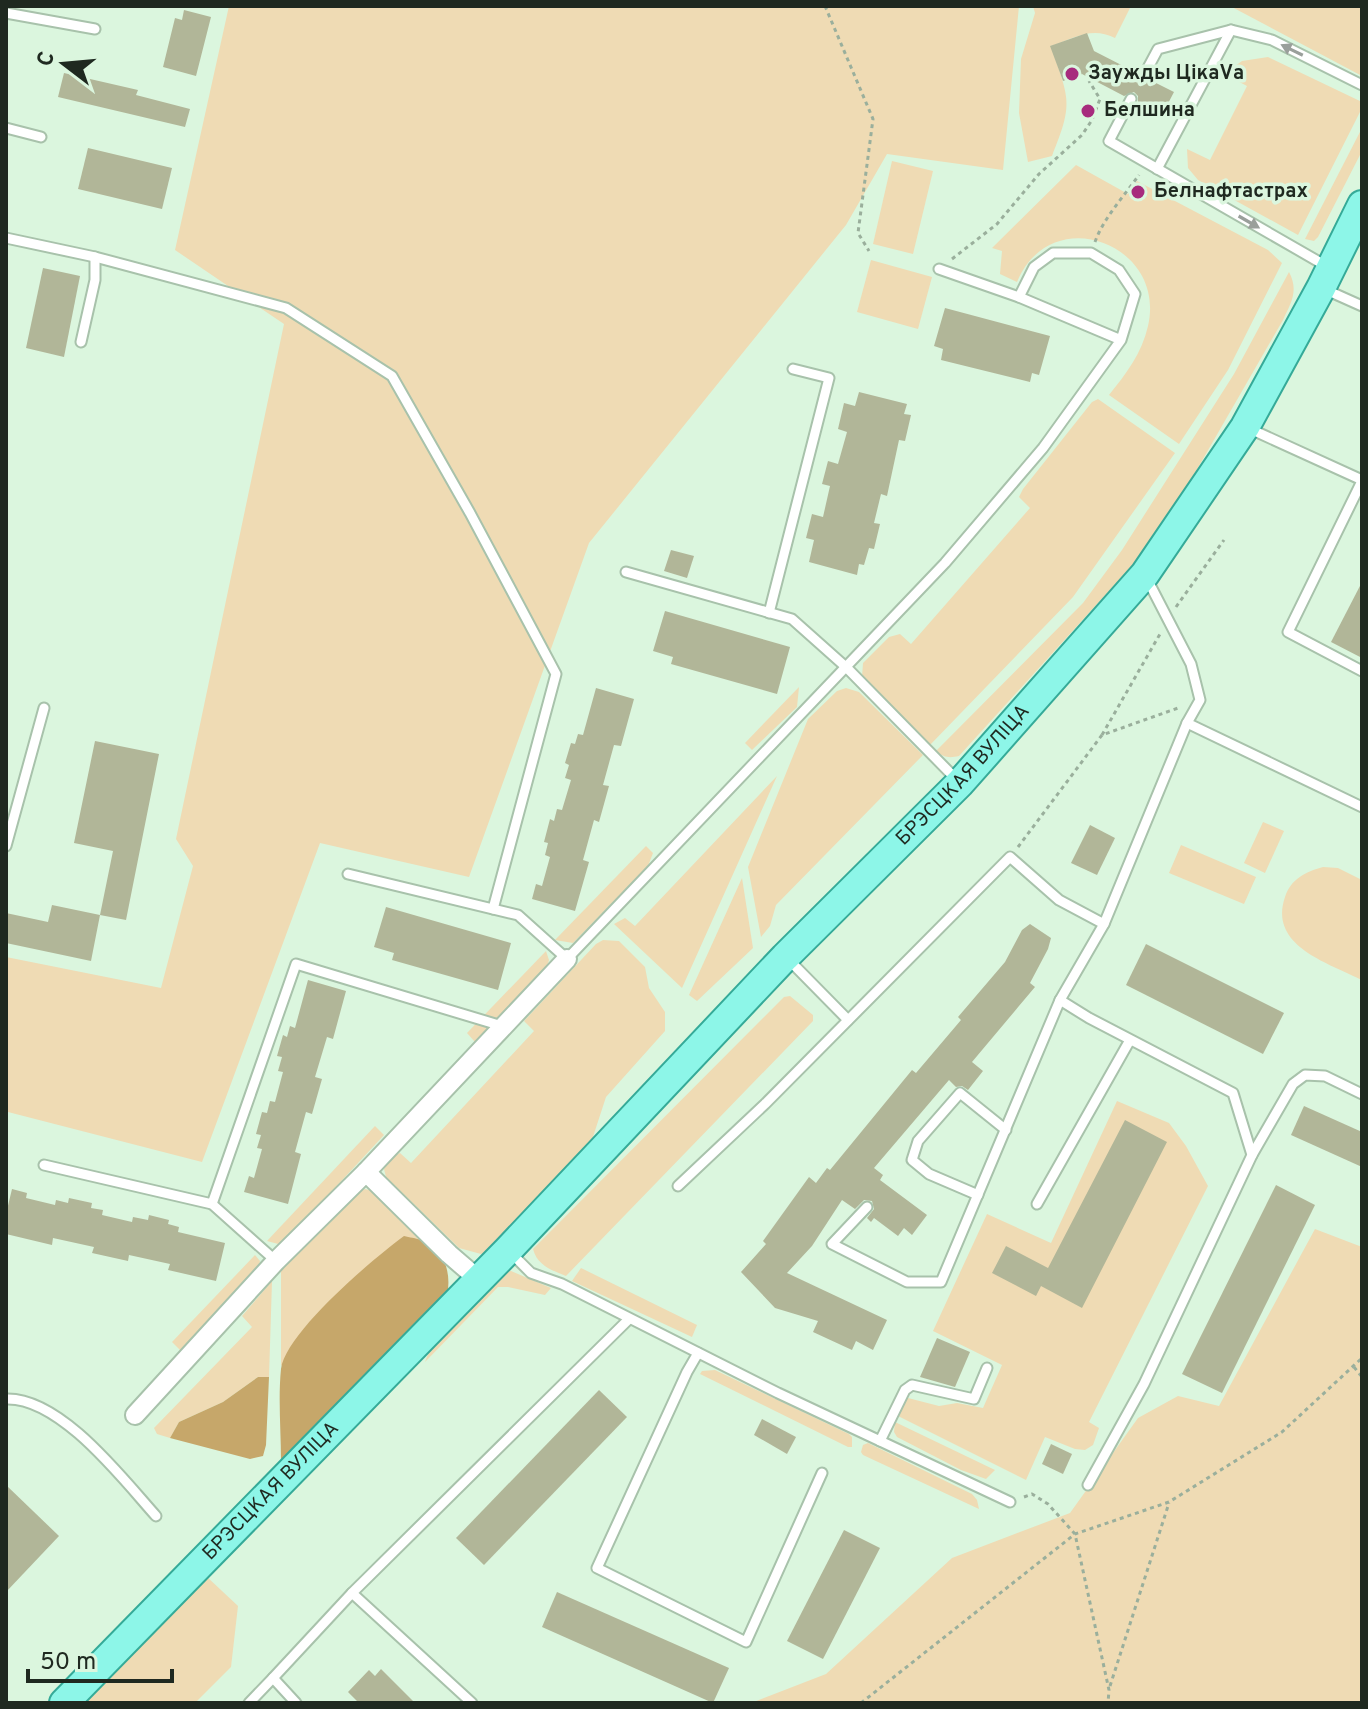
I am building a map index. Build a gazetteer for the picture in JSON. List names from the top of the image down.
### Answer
{
  "streets": {
    "main road": ["БРЭСЦКАЯ ВУЛІЦА"]
  },
  "places": ["Заужды ЦікаVа", "Белшина", "Белнафтастрах"],
  "scale_bar": "50 m",
  "north": "left"
}
